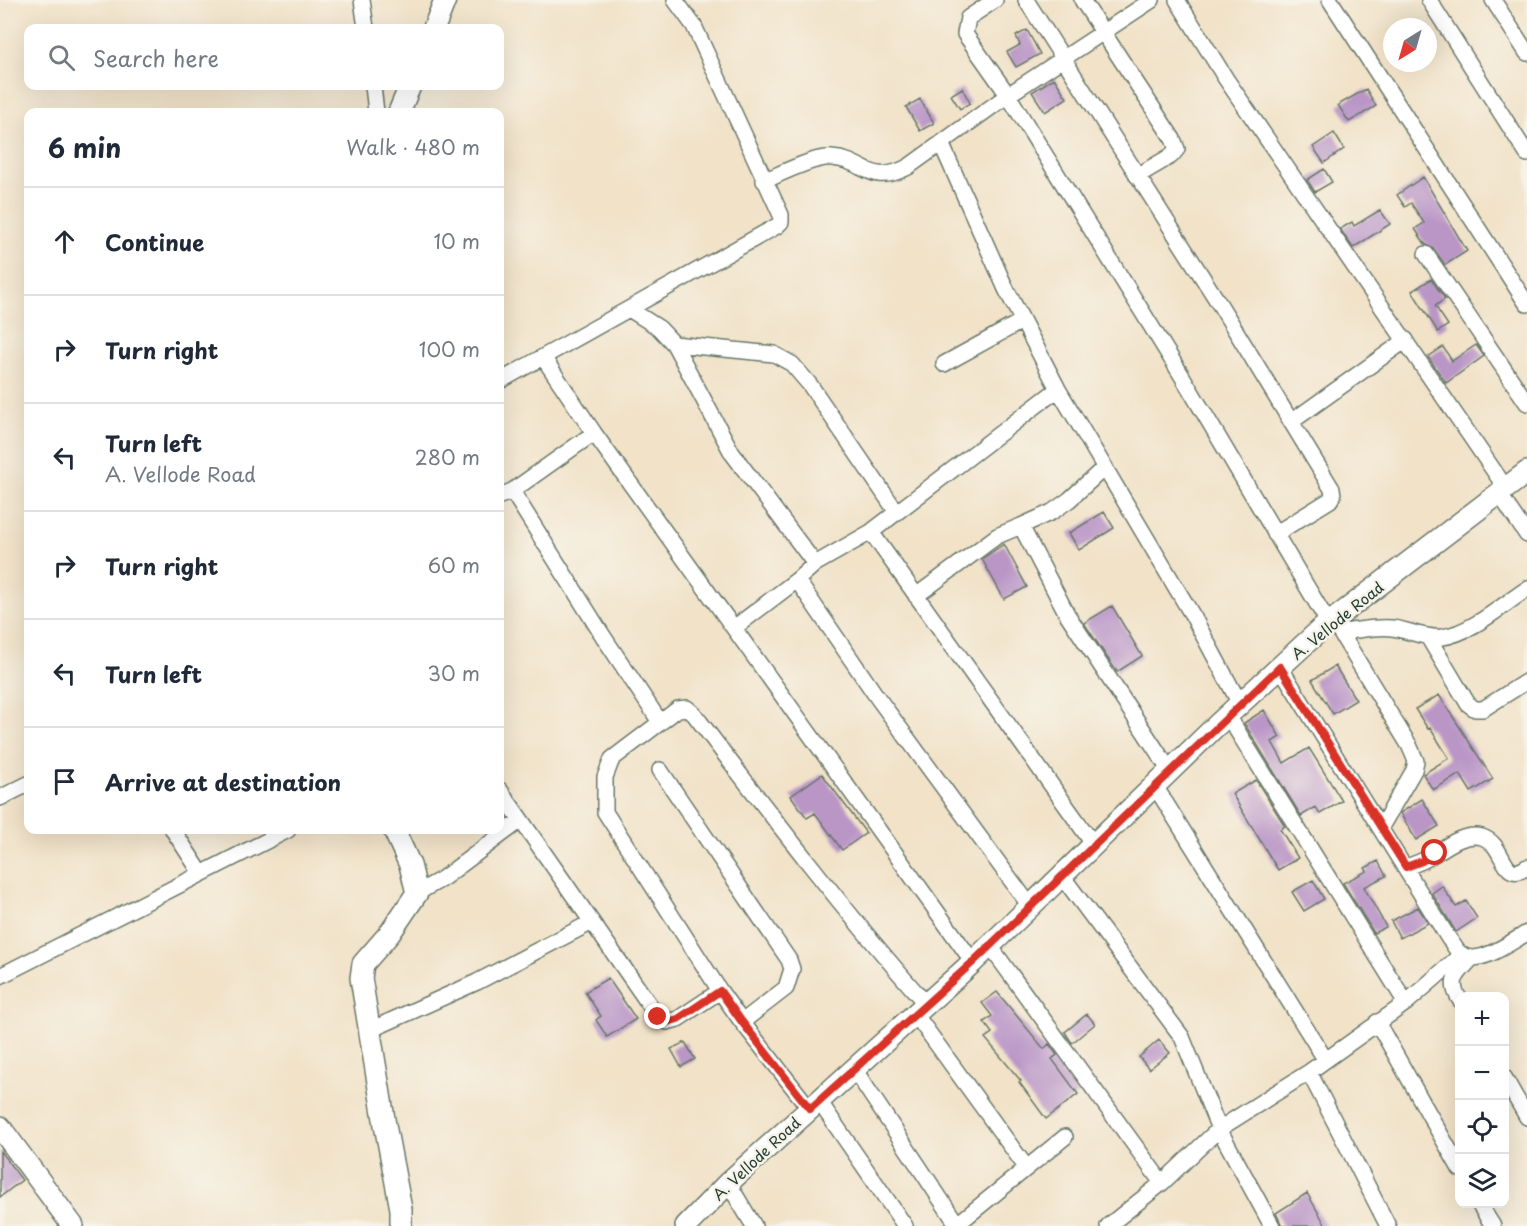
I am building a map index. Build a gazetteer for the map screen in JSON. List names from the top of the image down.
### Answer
{
  "streets": {
    "main road": ["A. Vellode Road"]
  },
  "north": "bottom left",
  "page": {
    "search": "Search here",
    "heading": ["6 min", "Walk · 480 m"],
    "list": [
      ["Continue", "10 m"],
      ["Turn right", "100 m"],
      ["Turn left", "A. Vellode Road", "280 m"],
      ["Turn right", "60 m"],
      ["Turn left", "30 m"],
      "Arrive at destination"
    ],
    "map_buttons": ["+", "−"]
  }
}
